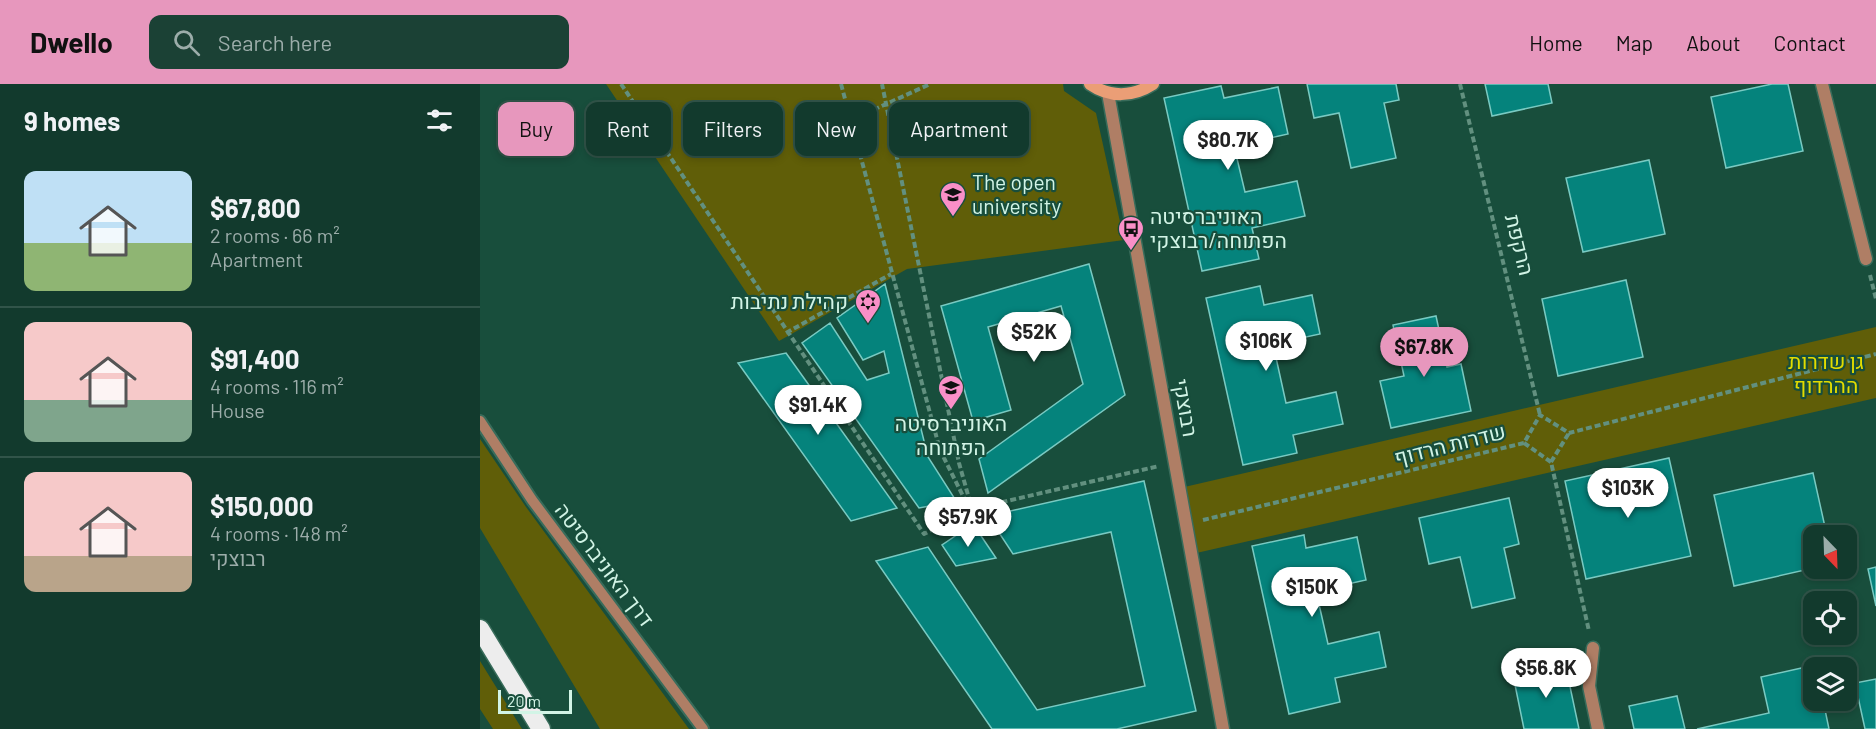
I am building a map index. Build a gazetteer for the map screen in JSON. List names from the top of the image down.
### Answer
{
  "streets": {
    "street": ["רבוצקי"],
    "lane": ["דרך האוניברסיטה"],
    "path": ["הרקפת", "שדרות הרדוף"]
  },
  "crossings": [
    ["הרקפת", "שדרות הרדוף"],
    ["רבוצקי", "שדרות הרדוף"]
  ],
  "parks": ["גן שדרות ההרדוף"],
  "places": {
    "school or university": ["The open university", "האוניברסיטה הפתוחה"],
    "bus stop": ["האוניברסיטה הפתוחה/רבוצקי"],
    "synagogue": ["קהילת נתיבות"]
  },
  "scale_bar": "20 m",
  "north": "bottom right",
  "page": {
    "header": "Dwello",
    "search": "Search here",
    "nav": [
      "Home",
      "Map",
      "About",
      "Contact"
    ],
    "heading": "9 homes",
    "chip": [
      "Buy",
      "Rent",
      "Filters",
      "New",
      "Apartment"
    ],
    "price": [
      "$80.7K",
      "$52K",
      "$106K",
      "$67.8K",
      "$91.4K",
      "$103K",
      "$57.9K",
      "$150K",
      "$56.8K"
    ],
    "list": [
      {
        "name": "$67,800",
        "note": "2 rooms · 66 m² · Apartment"
      },
      {
        "name": "$91,400",
        "note": "4 rooms · 116 m² · House"
      },
      {
        "name": "$150,000",
        "note": "4 rooms · 148 m² · רבוצקי"
      }
    ],
    "scale": "20 m"
  }
}
